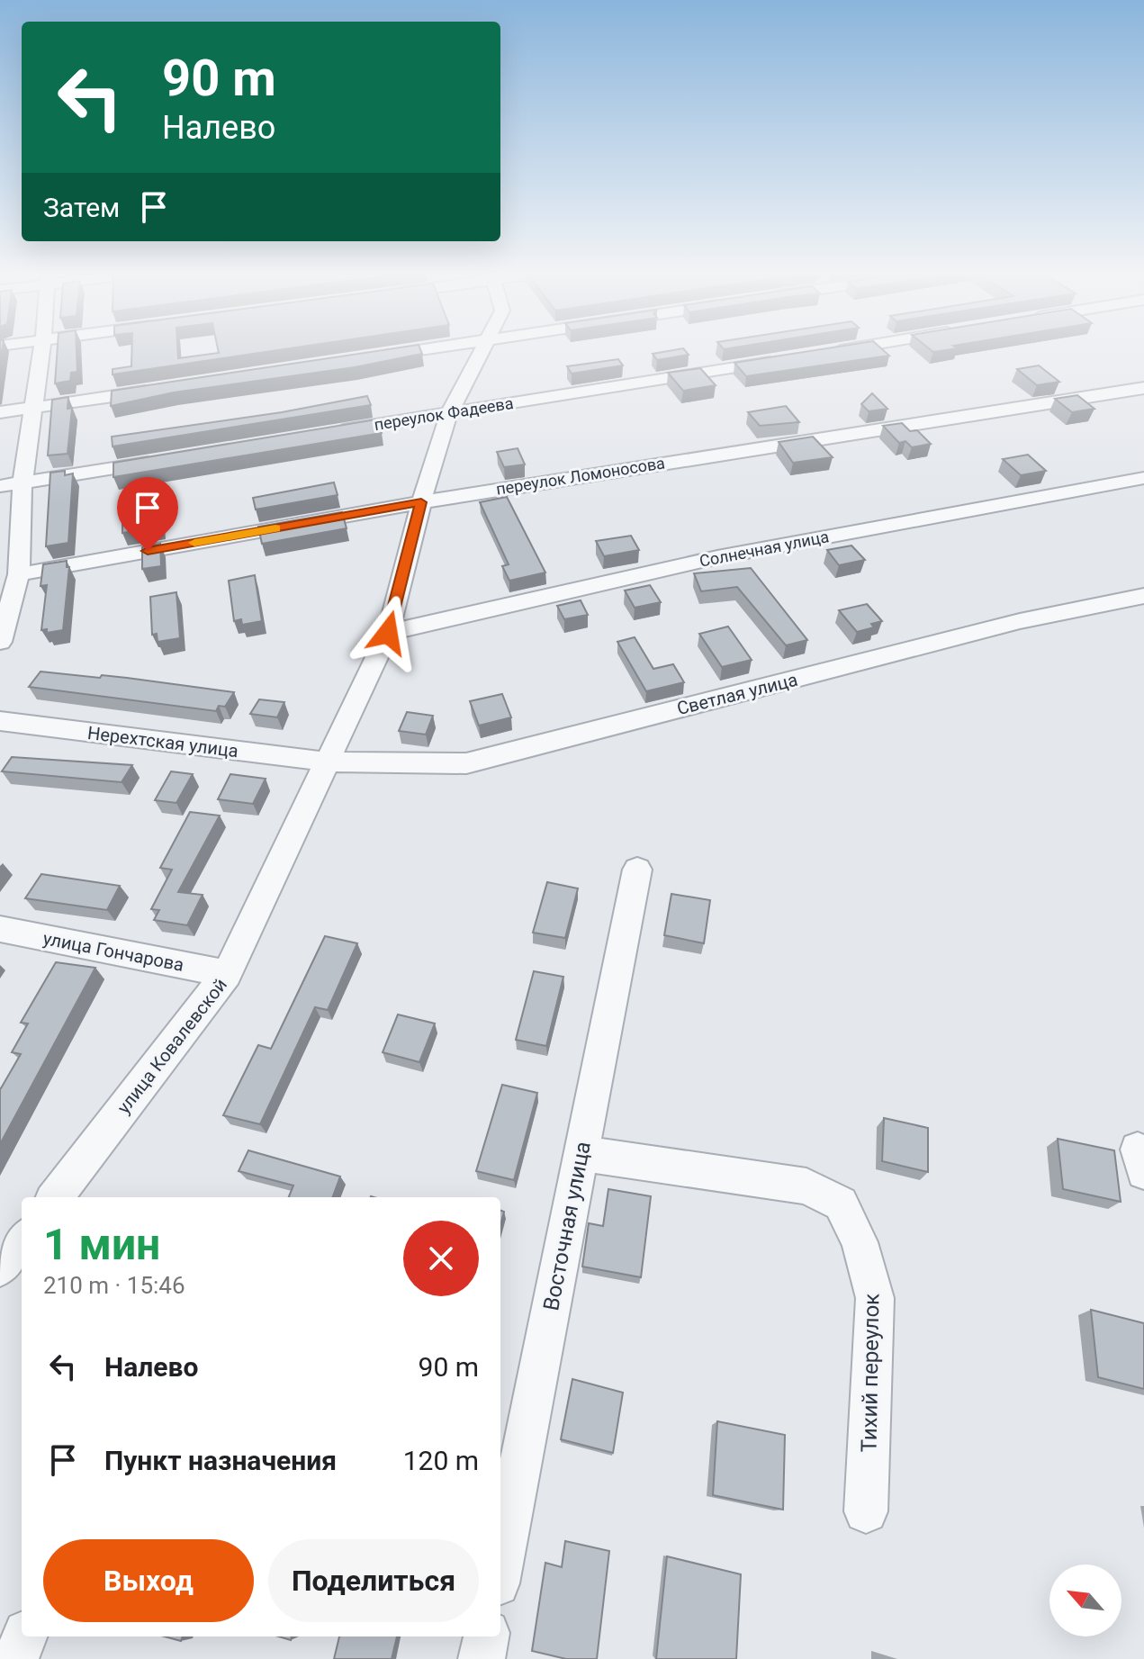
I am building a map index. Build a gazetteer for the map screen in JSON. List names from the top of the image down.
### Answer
{
  "streets": {
    "street": [
      "переулок Фадеева",
      "переулок Ломоносова",
      "Солнечная улица",
      "Светлая улица",
      "Нерехтская улица",
      "улица Гончарова",
      "улица Ковалевской",
      "Восточная улица",
      "Тихий переулок"
    ]
  },
  "crossings": [
    ["переулок Фадеева", "улица Ковалевской"],
    ["переулок Ломоносова", "улица Ковалевской"],
    ["Солнечная улица", "улица Ковалевской"],
    ["Светлая улица", "Нерехтская улица"],
    ["Светлая улица", "улица Ковалевской"],
    ["Нерехтская улица", "улица Ковалевской"],
    ["улица Гончарова", "улица Ковалевской"],
    ["Восточная улица", "Тихий переулок"]
  ],
  "north": "top left",
  "page": {
    "turn": ["90 m", "Налево"],
    "then": "Затем",
    "heading": ["1 мин", "210 m · 15:46"],
    "list": [
      {
        "name": "Налево",
        "value": "90 m"
      },
      {
        "name": "Пункт назначения",
        "value": "120 m"
      }
    ],
    "buttons": ["Выход", "Поделиться"]
  }
}
